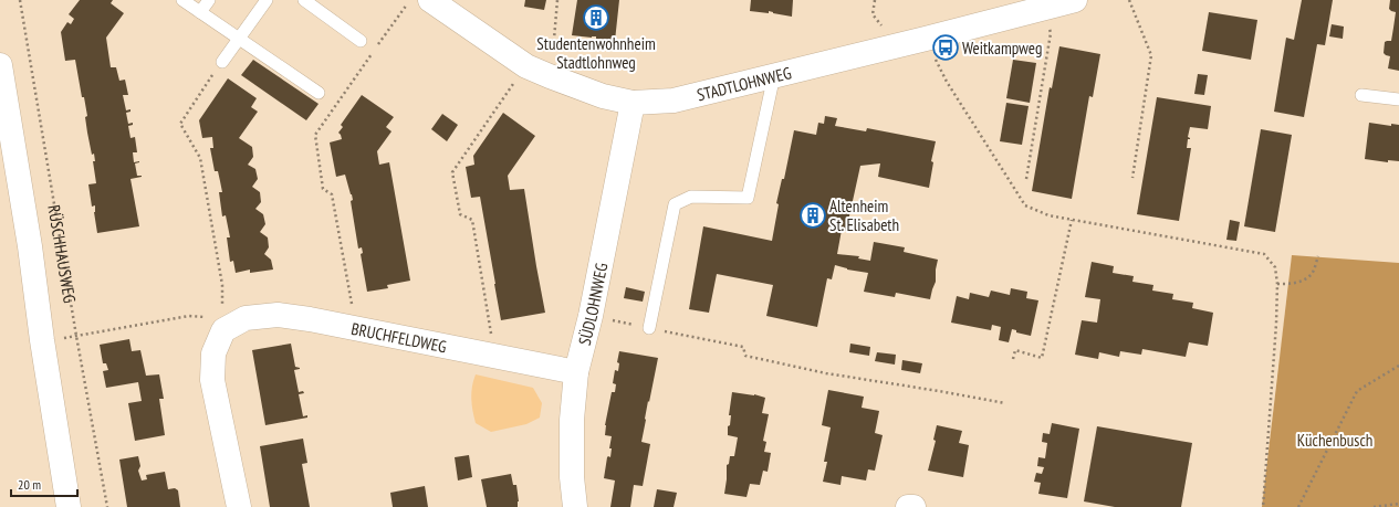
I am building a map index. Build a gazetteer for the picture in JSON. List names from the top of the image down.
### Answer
{
  "streets": {
    "street": [
      "STADTLOHNWEG",
      "RÜSCHHAUSWEG",
      "SÜDLOHNWEG",
      "BRUCHFELDWEG"
    ]
  },
  "crossings": [
    ["STADTLOHNWEG", "SÜDLOHNWEG"],
    ["SÜDLOHNWEG", "BRUCHFELDWEG"]
  ],
  "parks": ["Küchenbusch"],
  "places": {
    "building": ["Studentenwohnheim Stadtlohnweg", "Altenheim St. Elisabeth"],
    "bus stop": ["Weitkampweg"]
  },
  "scale_bar": "20 m"
}
